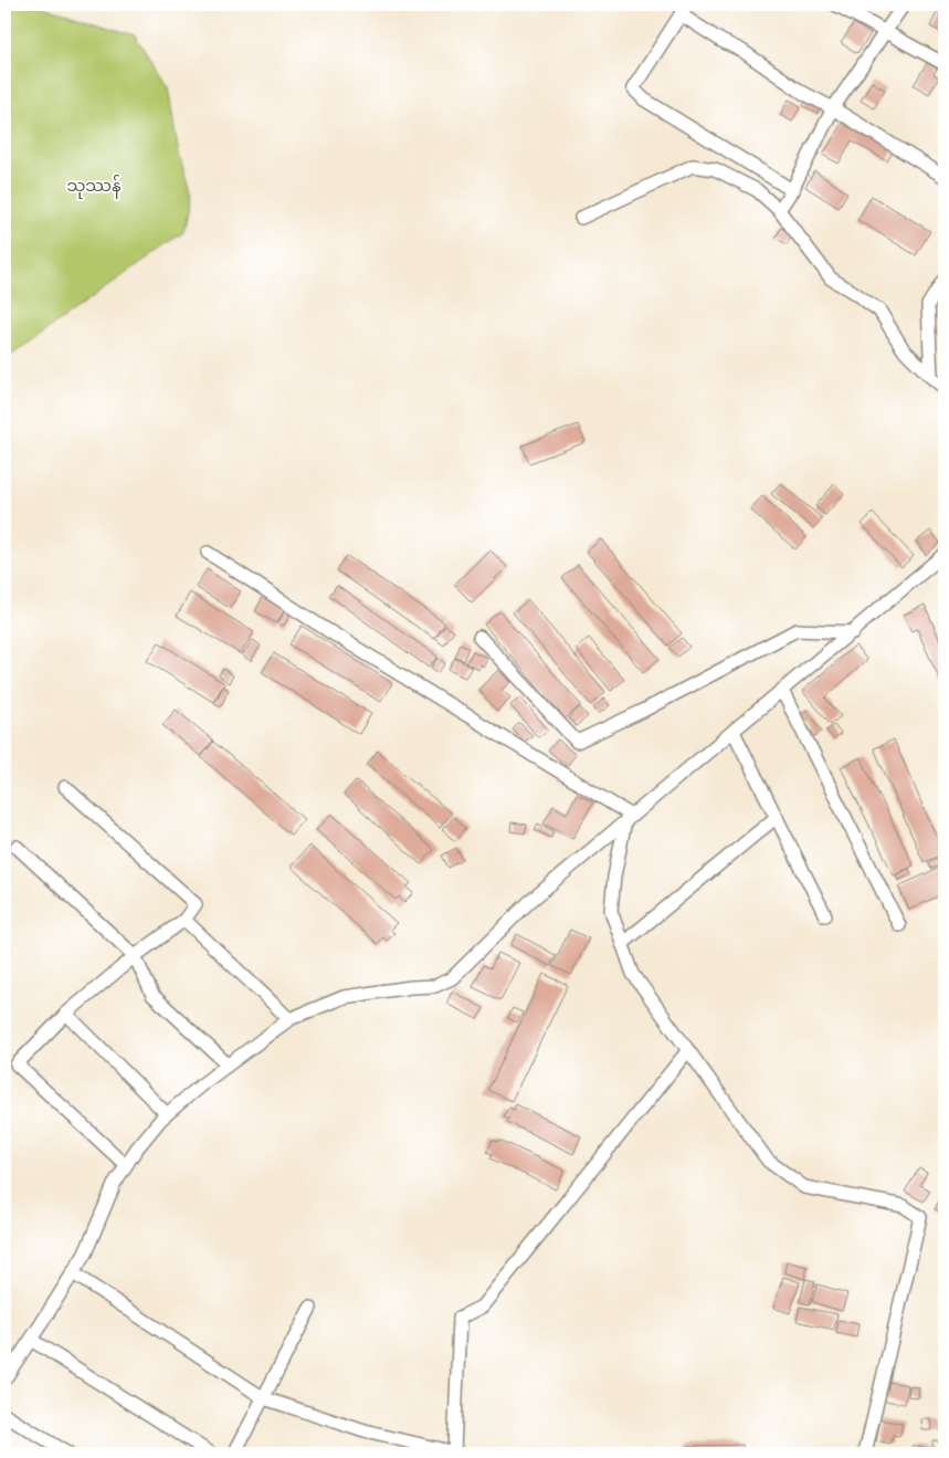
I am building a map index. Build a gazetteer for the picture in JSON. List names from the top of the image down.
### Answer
{
  "parks": ["သုဿန်"]
}
